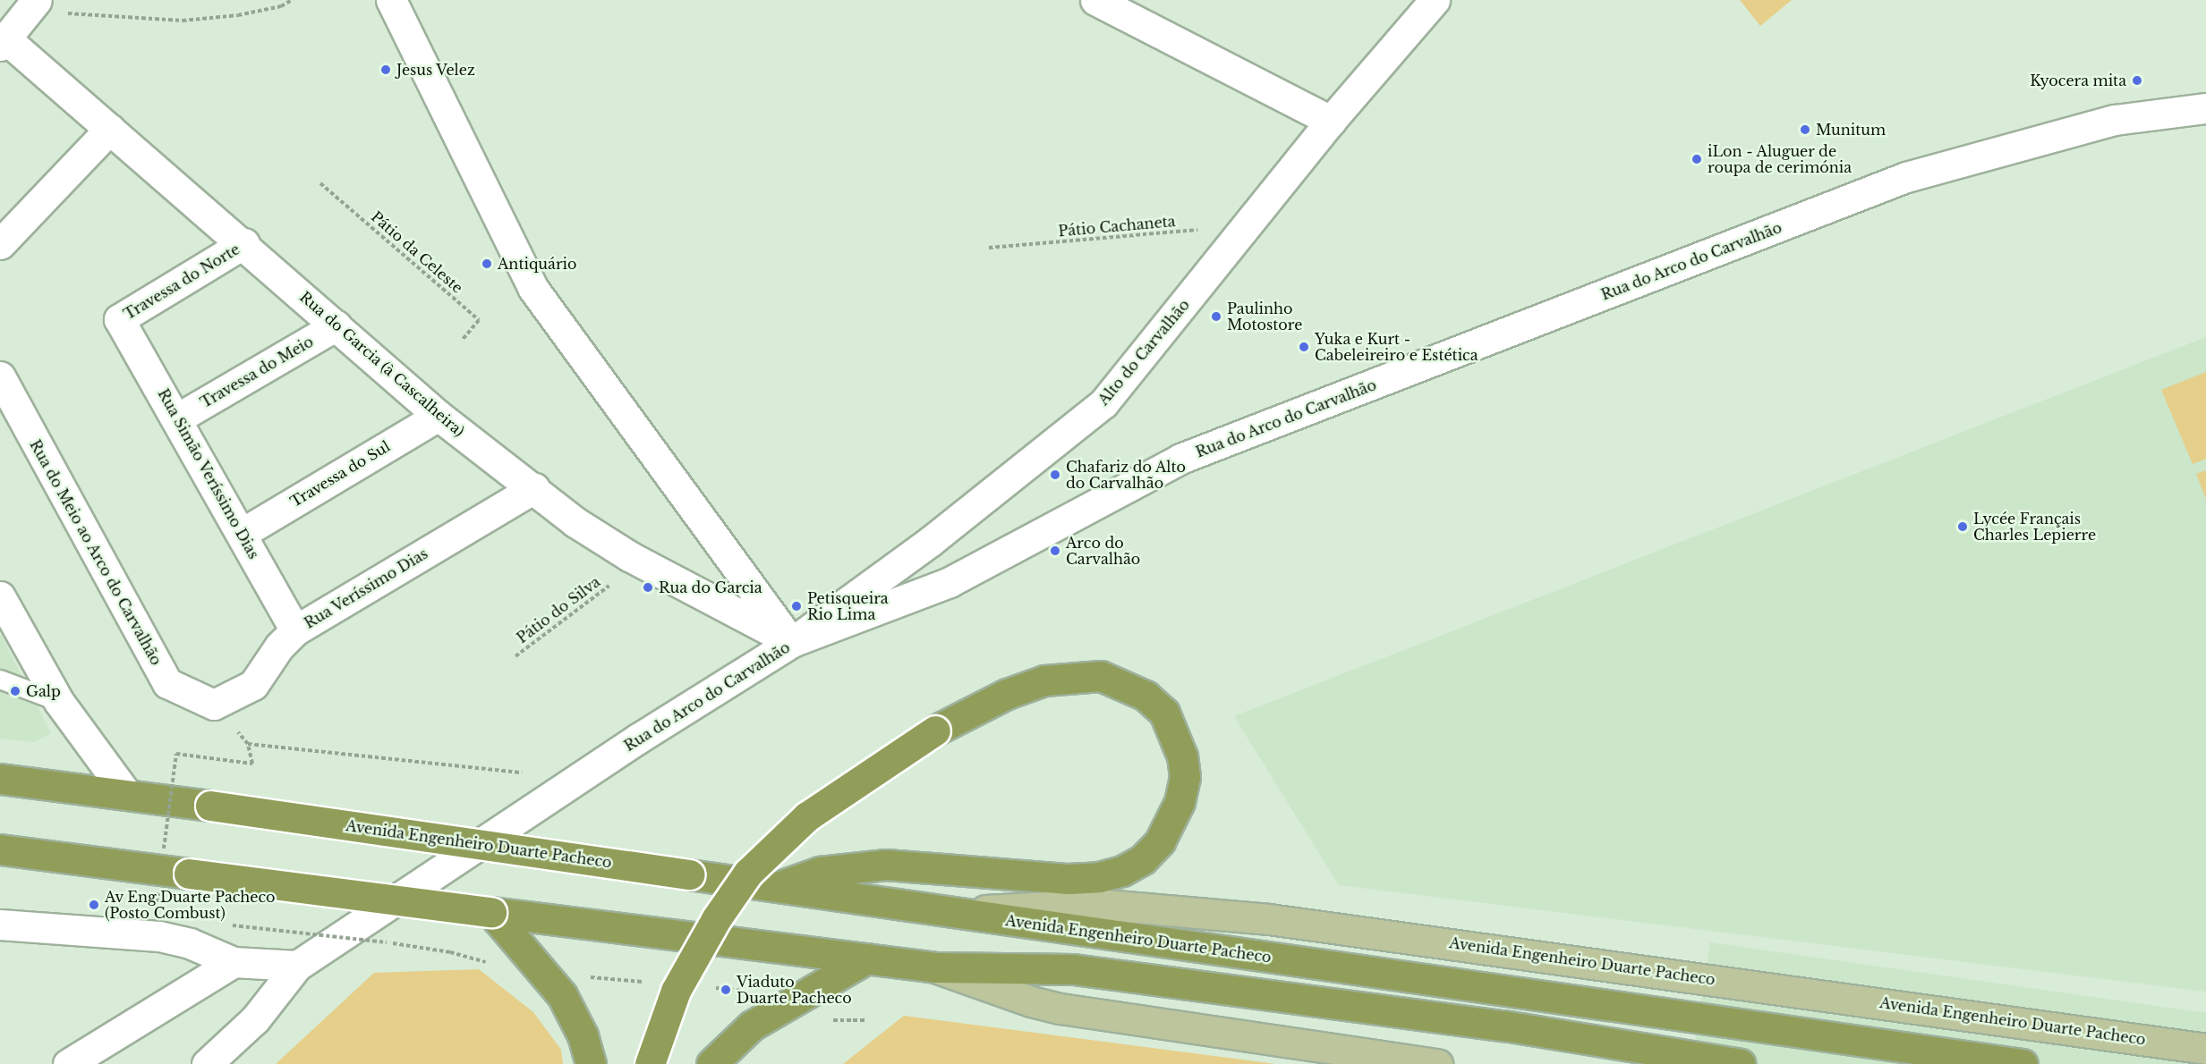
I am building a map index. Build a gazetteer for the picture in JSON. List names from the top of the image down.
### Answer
{
  "streets": {
    "highway": ["Avenida Engenheiro Duarte Pacheco"],
    "street": [
      "Rua do Arco do Carvalhão",
      "Travessa do Norte",
      "Alto do Carvalhão",
      "Rua do Garcia (à Cascalheira)",
      "Travessa do Meio",
      "Rua Simão Veríssimo Dias",
      "Travessa do Sul",
      "Rua do Meio ao Arco do Carvalhão",
      "Rua Veríssimo Dias"
    ],
    "path": ["Pátio Cachaneta", "Pátio da Celeste", "Pátio do Silva"]
  },
  "crossings": [
    ["Pátio Cachaneta", "Alto do Carvalhão"],
    ["Rua do Arco do Carvalhão", "Alto do Carvalhão"],
    ["Rua do Arco do Carvalhão", "Rua do Garcia (à Cascalheira)"],
    ["Travessa do Norte", "Rua do Garcia (à Cascalheira)"],
    ["Travessa do Norte", "Rua Simão Veríssimo Dias"],
    ["Alto do Carvalhão", "Rua do Garcia (à Cascalheira)"],
    ["Rua do Garcia (à Cascalheira)", "Travessa do Meio"],
    ["Rua do Garcia (à Cascalheira)", "Travessa do Sul"],
    ["Rua do Garcia (à Cascalheira)", "Rua Veríssimo Dias"],
    ["Travessa do Meio", "Rua Simão Veríssimo Dias"],
    ["Rua Simão Veríssimo Dias", "Travessa do Sul"],
    ["Rua Simão Veríssimo Dias", "Rua Veríssimo Dias"],
    ["Rua do Meio ao Arco do Carvalhão", "Rua Veríssimo Dias"]
  ],
  "places": [
    "Jesus Velez",
    "Kyocera mita",
    "Munitum",
    "iLon - Aluguer de roupa de cerimónia",
    "Antiquário",
    "Paulinho Motostore",
    "Yuka e Kurt - Cabeleireiro e Estética",
    "Chafariz do Alto do Carvalhão",
    "Lycée Français Charles Lepierre",
    "Arco do Carvalhão",
    "Rua do Garcia",
    "Petisqueira Rio Lima",
    "Galp",
    "Av Eng Duarte Pacheco (Posto Combust)",
    "Viaduto Duarte Pacheco"
  ]
}
